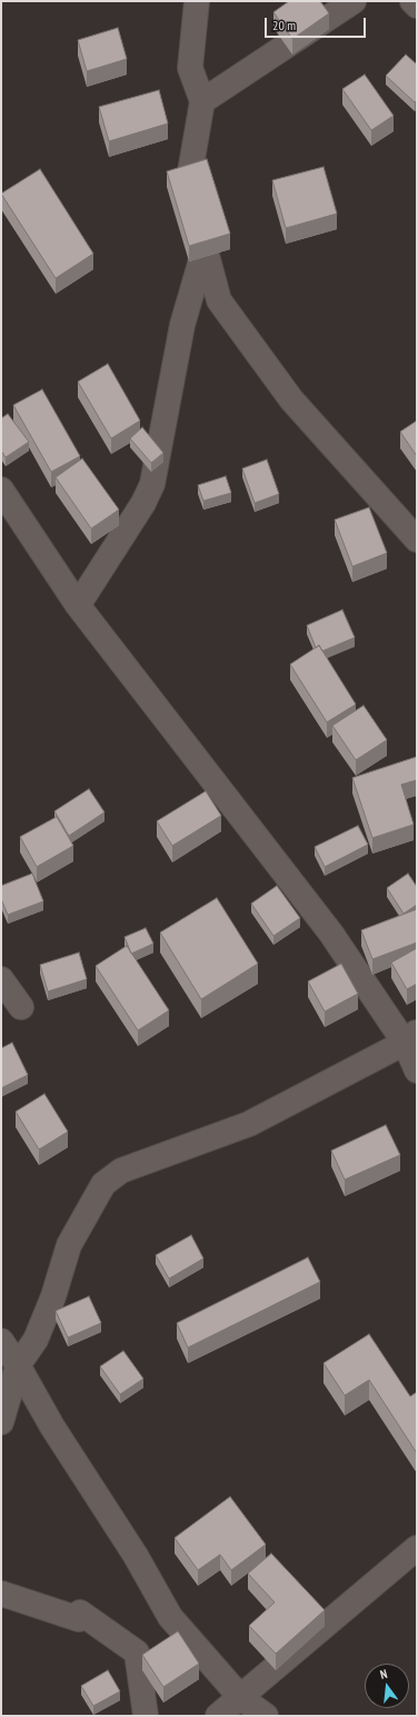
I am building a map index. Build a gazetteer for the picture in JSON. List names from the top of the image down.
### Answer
{
  "scale_bar": "20 m",
  "north": "top"
}
